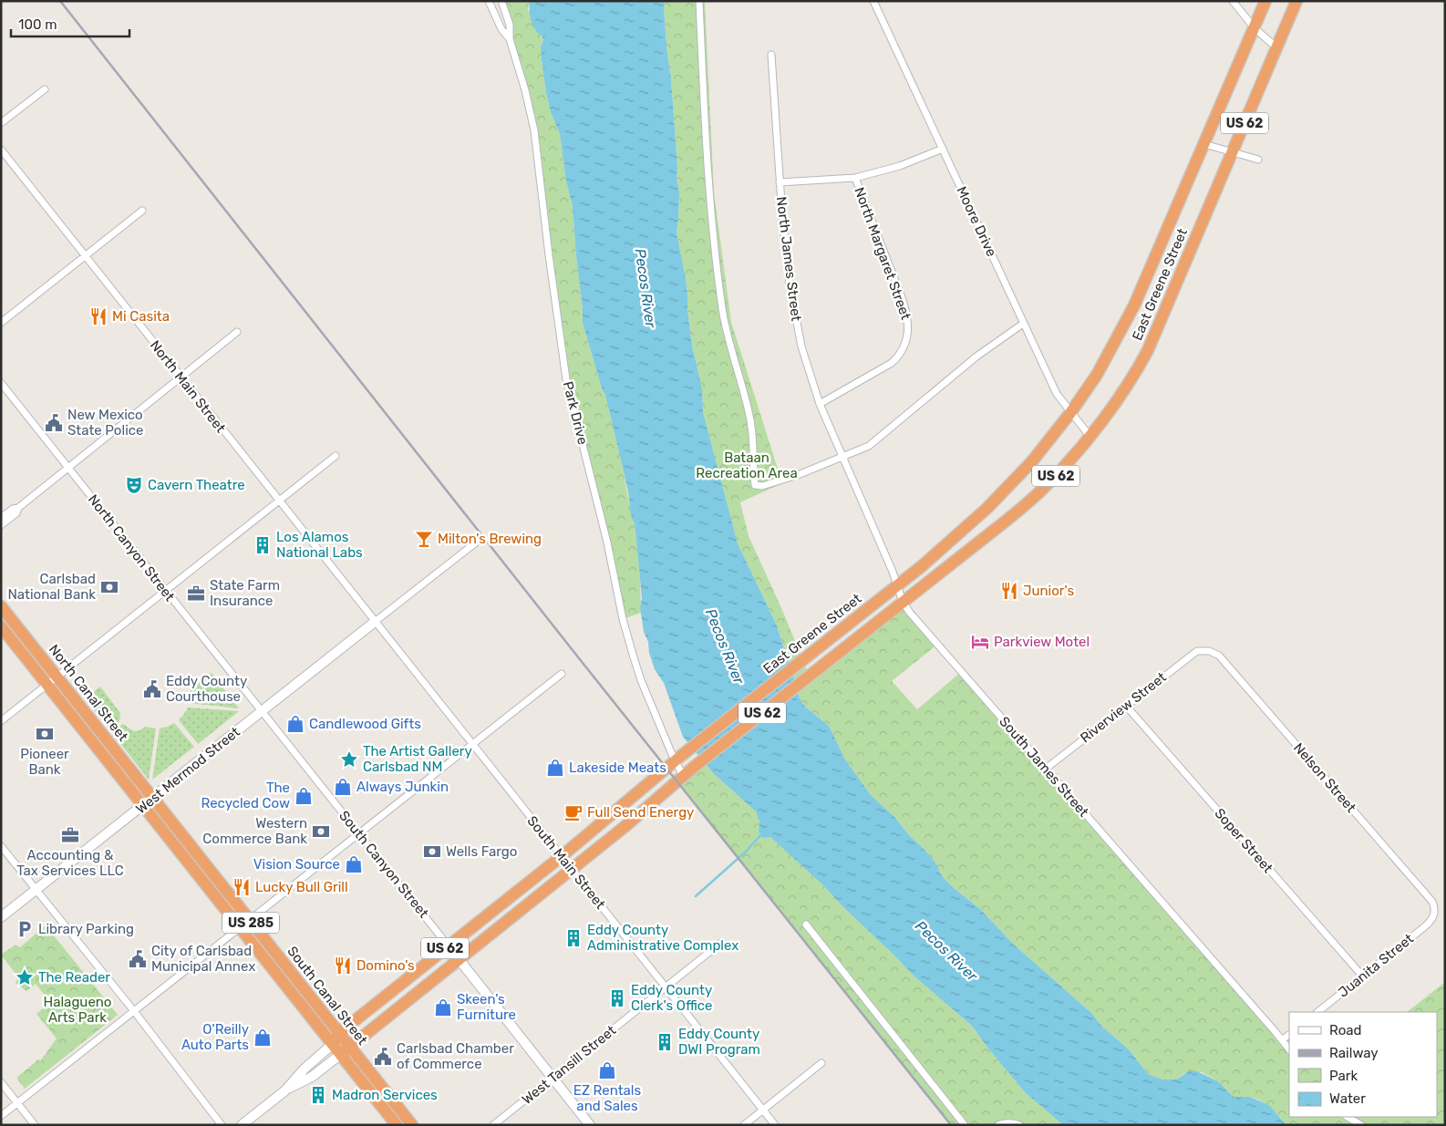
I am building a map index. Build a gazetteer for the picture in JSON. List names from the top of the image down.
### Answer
{
  "streets": {
    "highway": [
      "US 62",
      "East Greene Street",
      "North Canal Street",
      "US 285",
      "South Canal Street"
    ],
    "street": [
      "Moore Drive",
      "North Margaret Street",
      "North James Street",
      "North Main Street",
      "Park Drive",
      "North Canyon Street",
      "Riverview Street",
      "South James Street",
      "West Mermod Street",
      "Nelson Street",
      "Soper Street",
      "South Main Street",
      "South Canyon Street",
      "Juanita Street",
      "West Tansill Street"
    ]
  },
  "crossings": [
    ["US 62", "East Greene Street"],
    ["US 62", "South Main Street"],
    ["US 62", "South Canyon Street"],
    ["US 62", "South Canal Street"],
    ["Moore Drive", "East Greene Street"],
    ["North Margaret Street", "North James Street"],
    ["North James Street", "South James Street"],
    ["East Greene Street", "Park Drive"],
    ["East Greene Street", "South James Street"],
    ["East Greene Street", "South Main Street"],
    ["North Main Street", "West Mermod Street"],
    ["North Main Street", "South Main Street"],
    ["North Canyon Street", "West Mermod Street"],
    ["North Canyon Street", "South Canyon Street"],
    ["North Canal Street", "West Mermod Street"],
    ["North Canal Street", "South Canal Street"],
    ["Riverview Street", "South James Street"],
    ["Riverview Street", "Nelson Street"],
    ["Riverview Street", "Soper Street"],
    ["West Mermod Street", "South Main Street"],
    ["West Mermod Street", "South Canyon Street"],
    ["West Mermod Street", "South Canal Street"],
    ["Nelson Street", "Juanita Street"],
    ["Soper Street", "Juanita Street"],
    ["South Main Street", "West Tansill Street"],
    ["South Canyon Street", "West Tansill Street"]
  ],
  "water": ["Pecos River"],
  "parks": ["Bataan Recreation Area", "Halagueno Arts Park"],
  "places": {
    "restaurant": [
      "Mi Casita",
      "Junior's",
      "Lucky Bull Grill",
      "Domino's"
    ],
    "public building": [
      "New Mexico State Police",
      "Eddy County Courthouse",
      "City of Carlsbad Municipal Annex",
      "Carlsbad Chamber of Commerce"
    ],
    "theatre": ["Cavern Theatre"],
    "bar": ["Milton's Brewing"],
    "building": [
      "Los Alamos National Labs",
      "Eddy County Administrative Complex",
      "Eddy County Clerk's Office",
      "Eddy County DWI Program",
      "Madron Services"
    ],
    "bank": [
      "Carlsbad National Bank",
      "Pioneer Bank",
      "Western Commerce Bank",
      "Wells Fargo"
    ],
    "office": ["State Farm Insurance", "Accounting & Tax Services LLC"],
    "hotel": ["Parkview Motel"],
    "shop": [
      "Candlewood Gifts",
      "Lakeside Meats",
      "Always Junkin",
      "The Recycled Cow",
      "Vision Source",
      "Skeen's Furniture",
      "O'Reilly Auto Parts",
      "EZ Rentals and Sales"
    ],
    "place": ["The Artist Gallery Carlsbad NM", "The Reader"],
    "cafe": ["Full Send Energy"],
    "parking": ["Library Parking"]
  },
  "legend": [
    "Road",
    "Railway",
    "Park",
    "Water"
  ],
  "scale_bar": "100 m"
}
